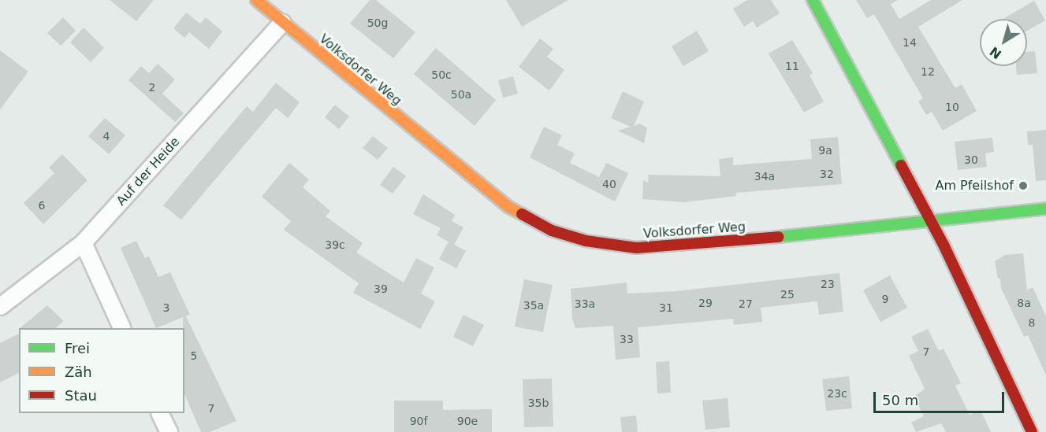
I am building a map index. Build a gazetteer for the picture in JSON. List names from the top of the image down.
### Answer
{
  "streets": {
    "street": ["Volksdorfer Weg", "Auf der Heide"]
  },
  "crossings": [
    ["Volksdorfer Weg", "Auf der Heide"]
  ],
  "places": ["Am Pfeilshof"],
  "house_numbers": [
    "50g",
    "14",
    "11",
    "12",
    "50c",
    "2",
    "50a",
    "10",
    "4",
    "9a",
    "30",
    "32",
    "34a",
    "40",
    "6",
    "39c",
    "23",
    "39",
    "25",
    "9",
    "29",
    "8a",
    "33a",
    "27",
    "35a",
    "3",
    "31",
    "8",
    "33",
    "7",
    "5",
    "23c",
    "35b",
    "7",
    "90f",
    "90e"
  ],
  "legend": ["Frei", "Zäh", "Stau"],
  "scale_bar": "50 m",
  "north": "bottom left"
}
